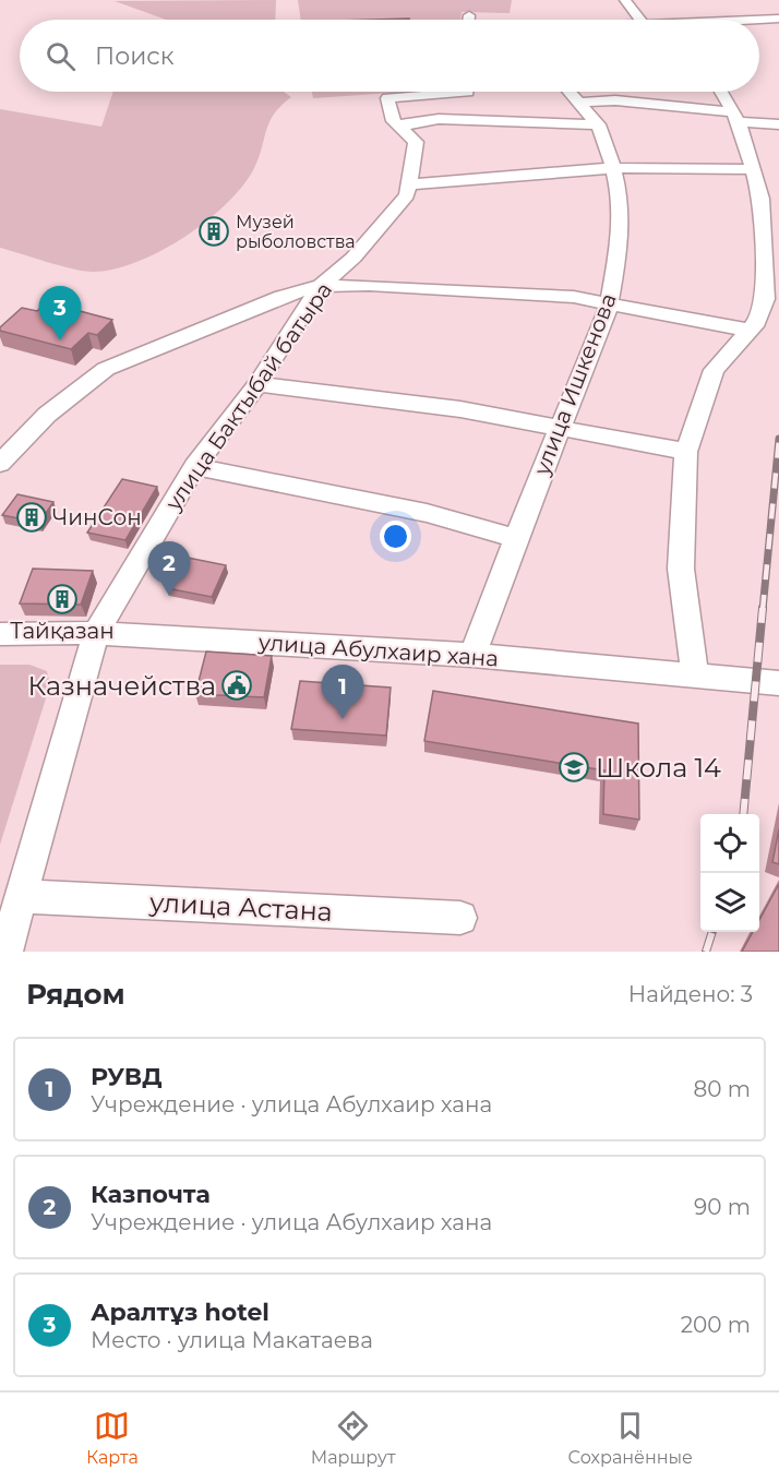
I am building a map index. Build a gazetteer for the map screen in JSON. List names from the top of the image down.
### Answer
{
  "streets": {
    "street": [
      "улица Ишкенова",
      "улица Бактыбай батыра",
      "улица Абулхаир хана",
      "улица Астана"
    ]
  },
  "crossings": [
    ["улица Ишкенова", "улица Абулхаир хана"],
    ["улица Бактыбай батыра", "улица Абулхаир хана"],
    ["улица Бактыбай батыра", "улица Астана"]
  ],
  "places": {
    "building": ["Музей рыболовства", "ЧинСон", "Тайқазан"],
    "public building": ["Казначейства"],
    "school or university": ["Школа 14"]
  },
  "page": {
    "search": "Поиск",
    "pins": ["3", "2", "1"],
    "heading": ["Рядом", "Найдено: 3"],
    "list": [
      {
        "mark": "1",
        "name": "РУВД",
        "note": "Учреждение · улица Абулхаир хана",
        "value": "80 m"
      },
      {
        "mark": "2",
        "name": "Казпочта",
        "note": "Учреждение · улица Абулхаир хана",
        "value": "90 m"
      },
      {
        "mark": "3",
        "name": "Аралтұз hotel",
        "note": "Место · улица Макатаева",
        "value": "200 m"
      }
    ],
    "nav": ["Карта", "Маршрут", "Сохранённые"]
  }
}
